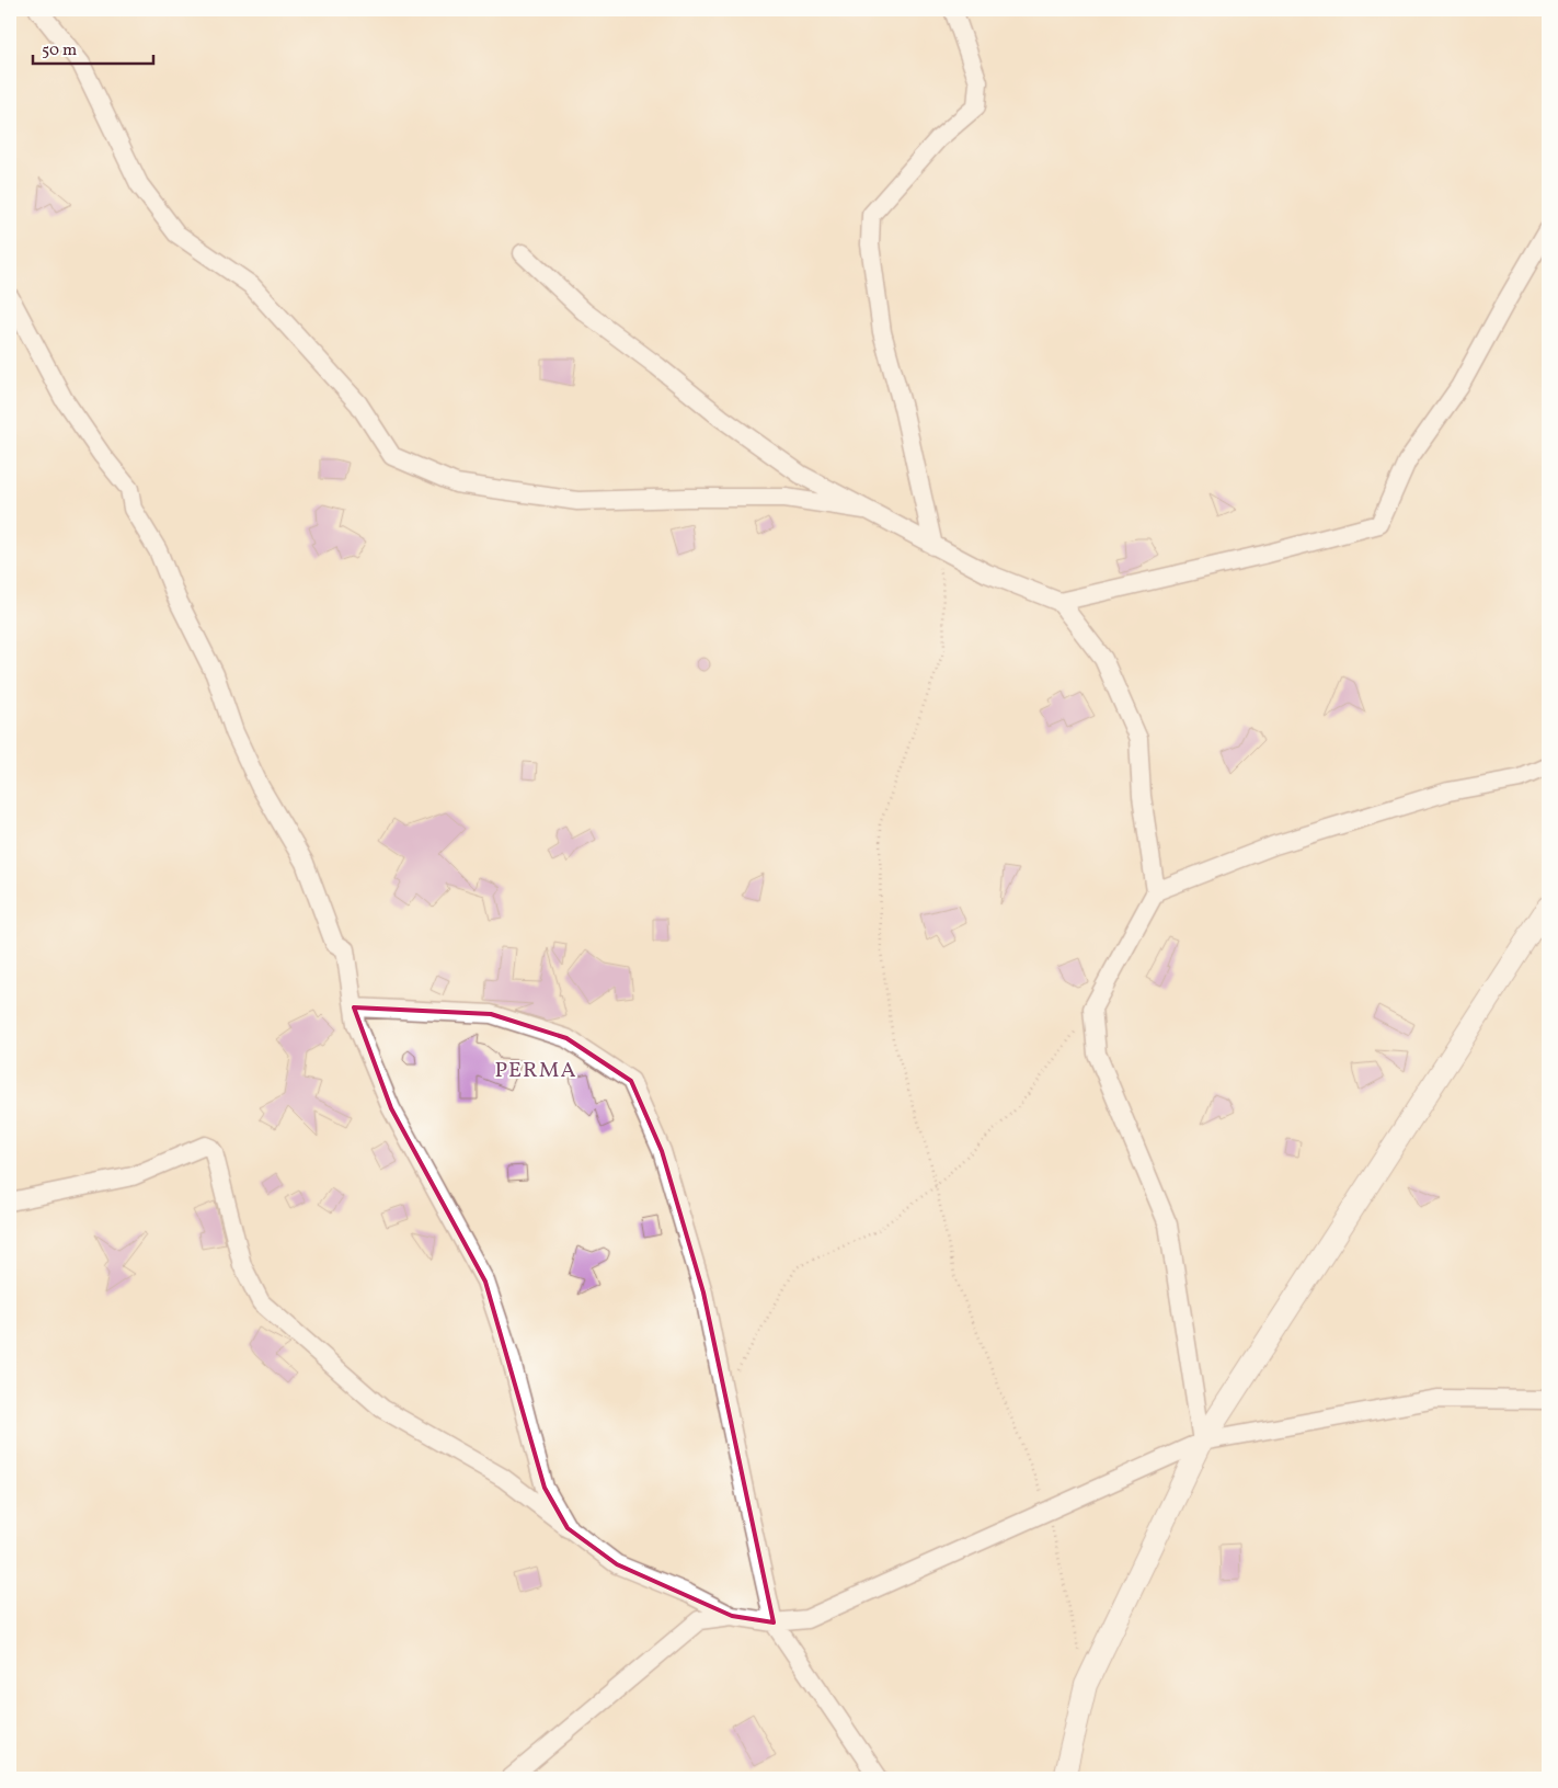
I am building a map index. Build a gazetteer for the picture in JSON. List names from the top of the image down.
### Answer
{
  "districts": ["PERMA"],
  "scale_bar": "50 m"
}
